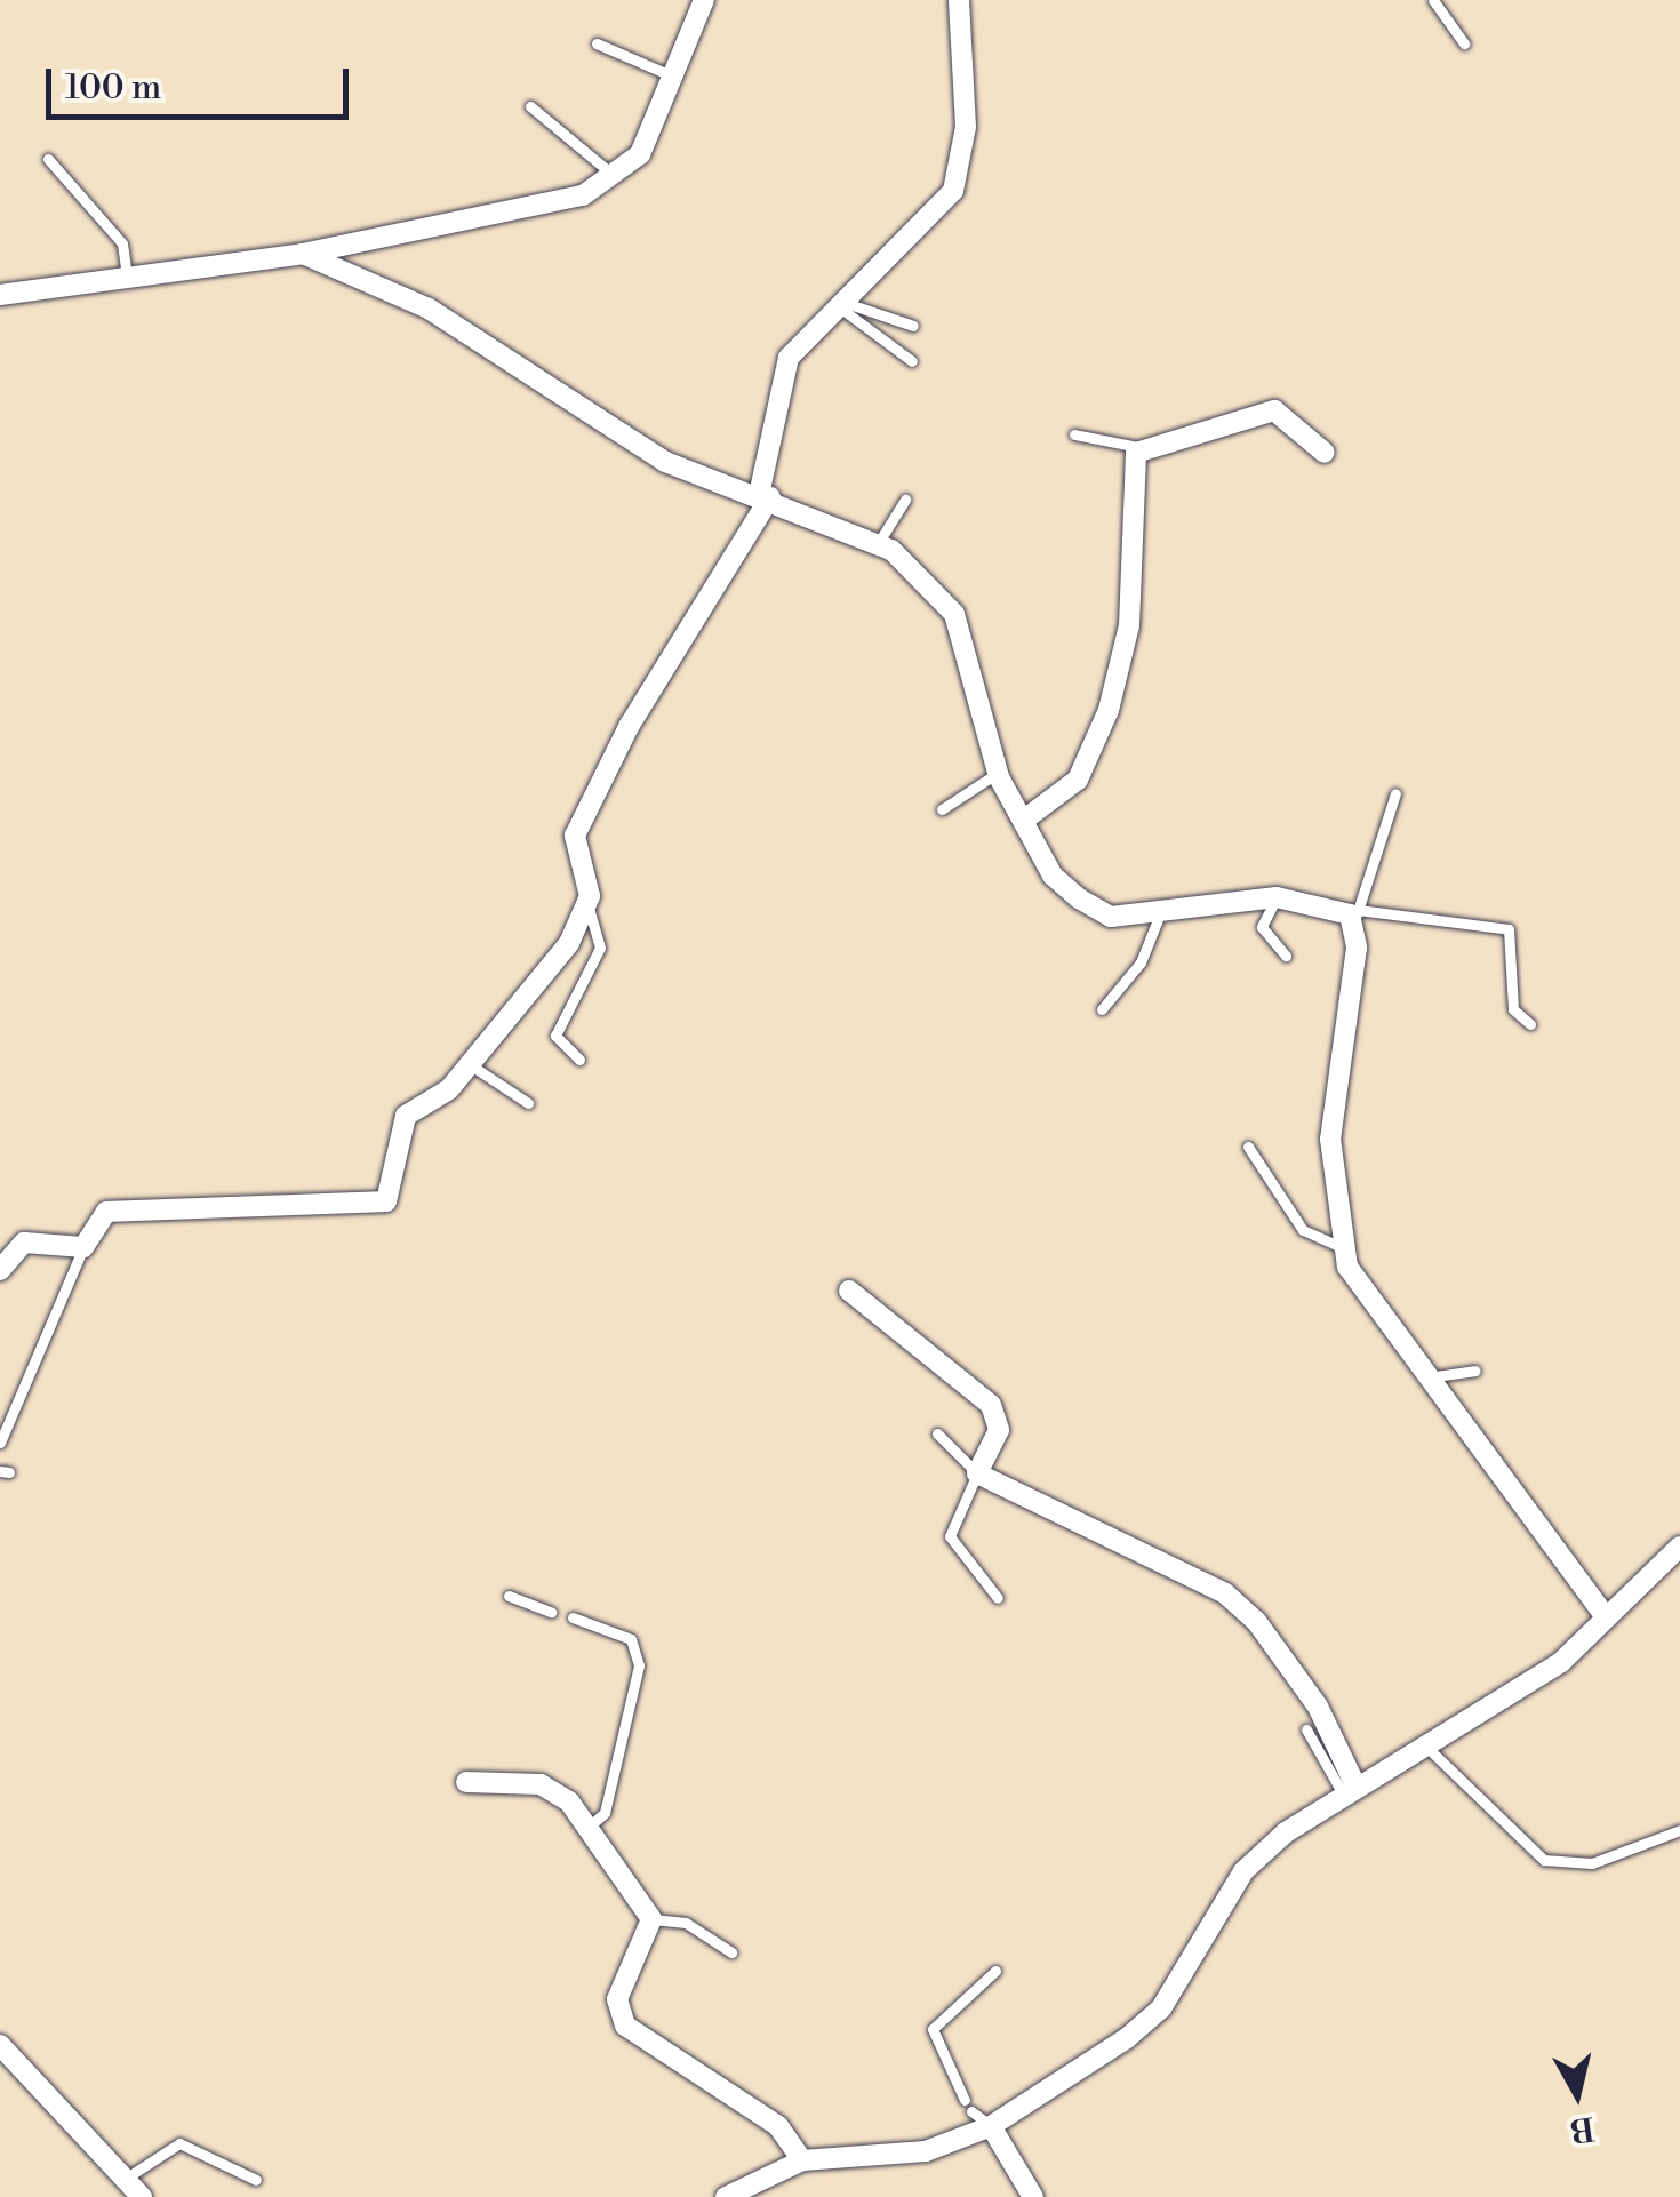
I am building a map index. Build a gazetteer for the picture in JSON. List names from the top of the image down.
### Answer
{
  "scale_bar": "100 m",
  "north": "bottom"
}
